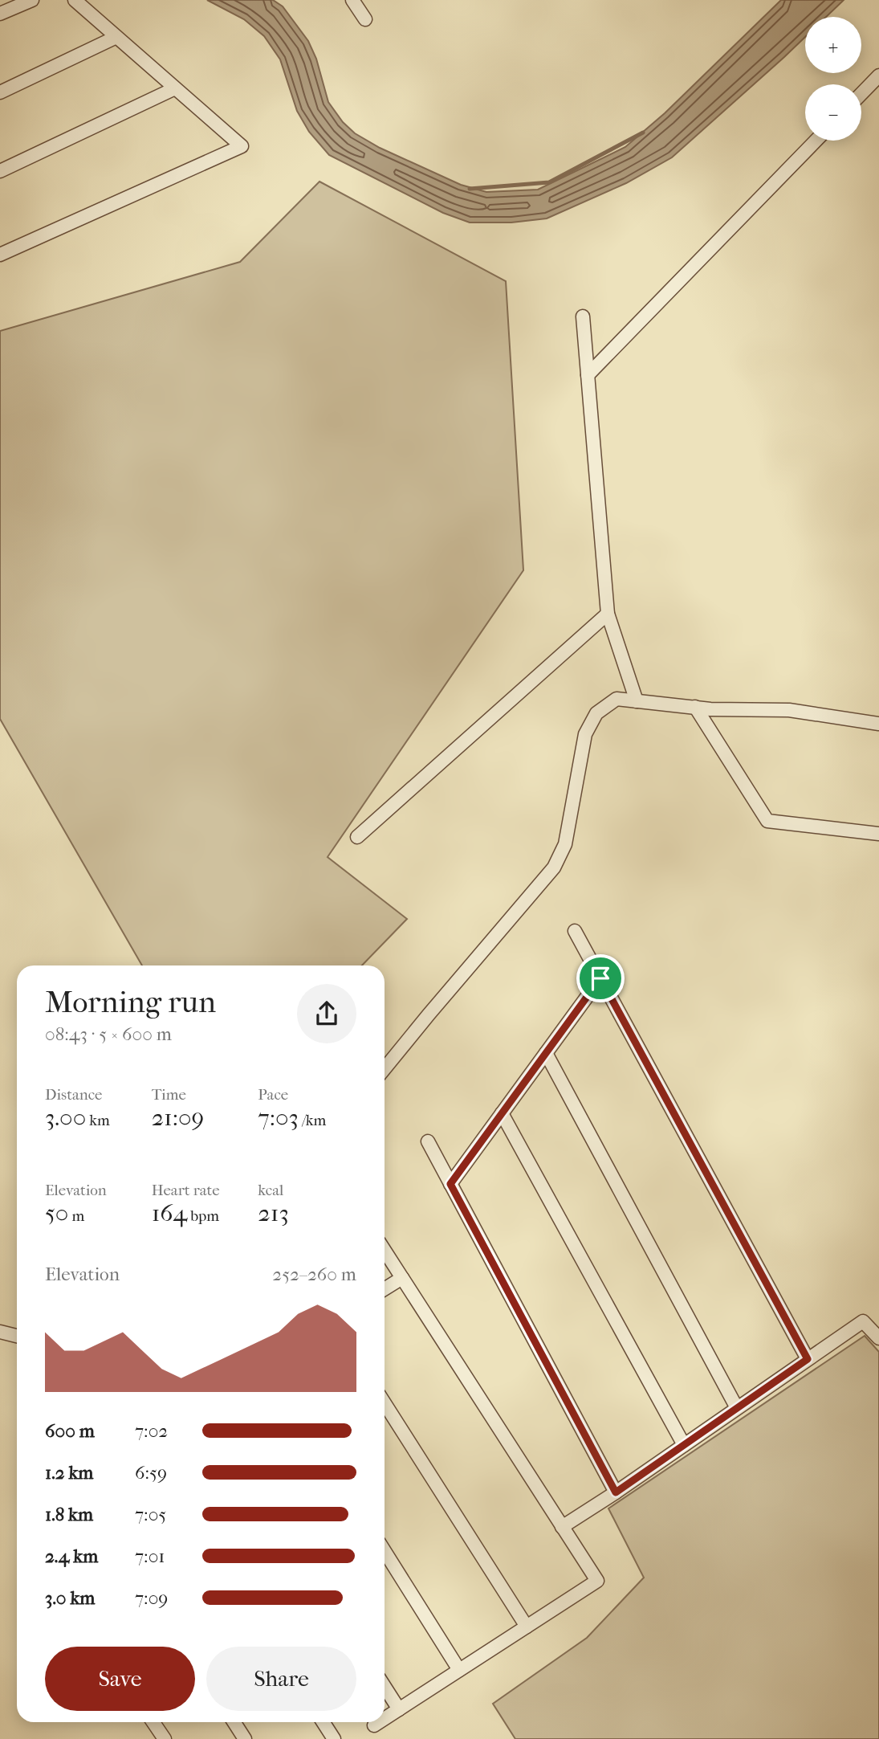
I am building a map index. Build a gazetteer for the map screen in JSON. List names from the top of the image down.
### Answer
{
  "page": {
    "map_buttons": ["+", "−"],
    "heading": ["Morning run", "08:43 · 5 × 600 m"],
    "stats": [
      ["Distance", "3.00 km"],
      ["Time", "21:09"],
      ["Pace", "7:03 /km"],
      ["Elevation", "50 m"],
      ["Heart rate", "164 bpm"],
      ["kcal", "213"]
    ],
    "chart": ["Elevation", "252–260 m"],
    "list": [
      {
        "name": "600 m",
        "note": "7:02"
      },
      {
        "name": "1.2 km",
        "note": "6:59"
      },
      {
        "name": "1.8 km",
        "note": "7:05"
      },
      {
        "name": "2.4 km",
        "note": "7:01"
      },
      {
        "name": "3.0 km",
        "note": "7:09"
      }
    ],
    "buttons": ["Save", "Share"]
  }
}
